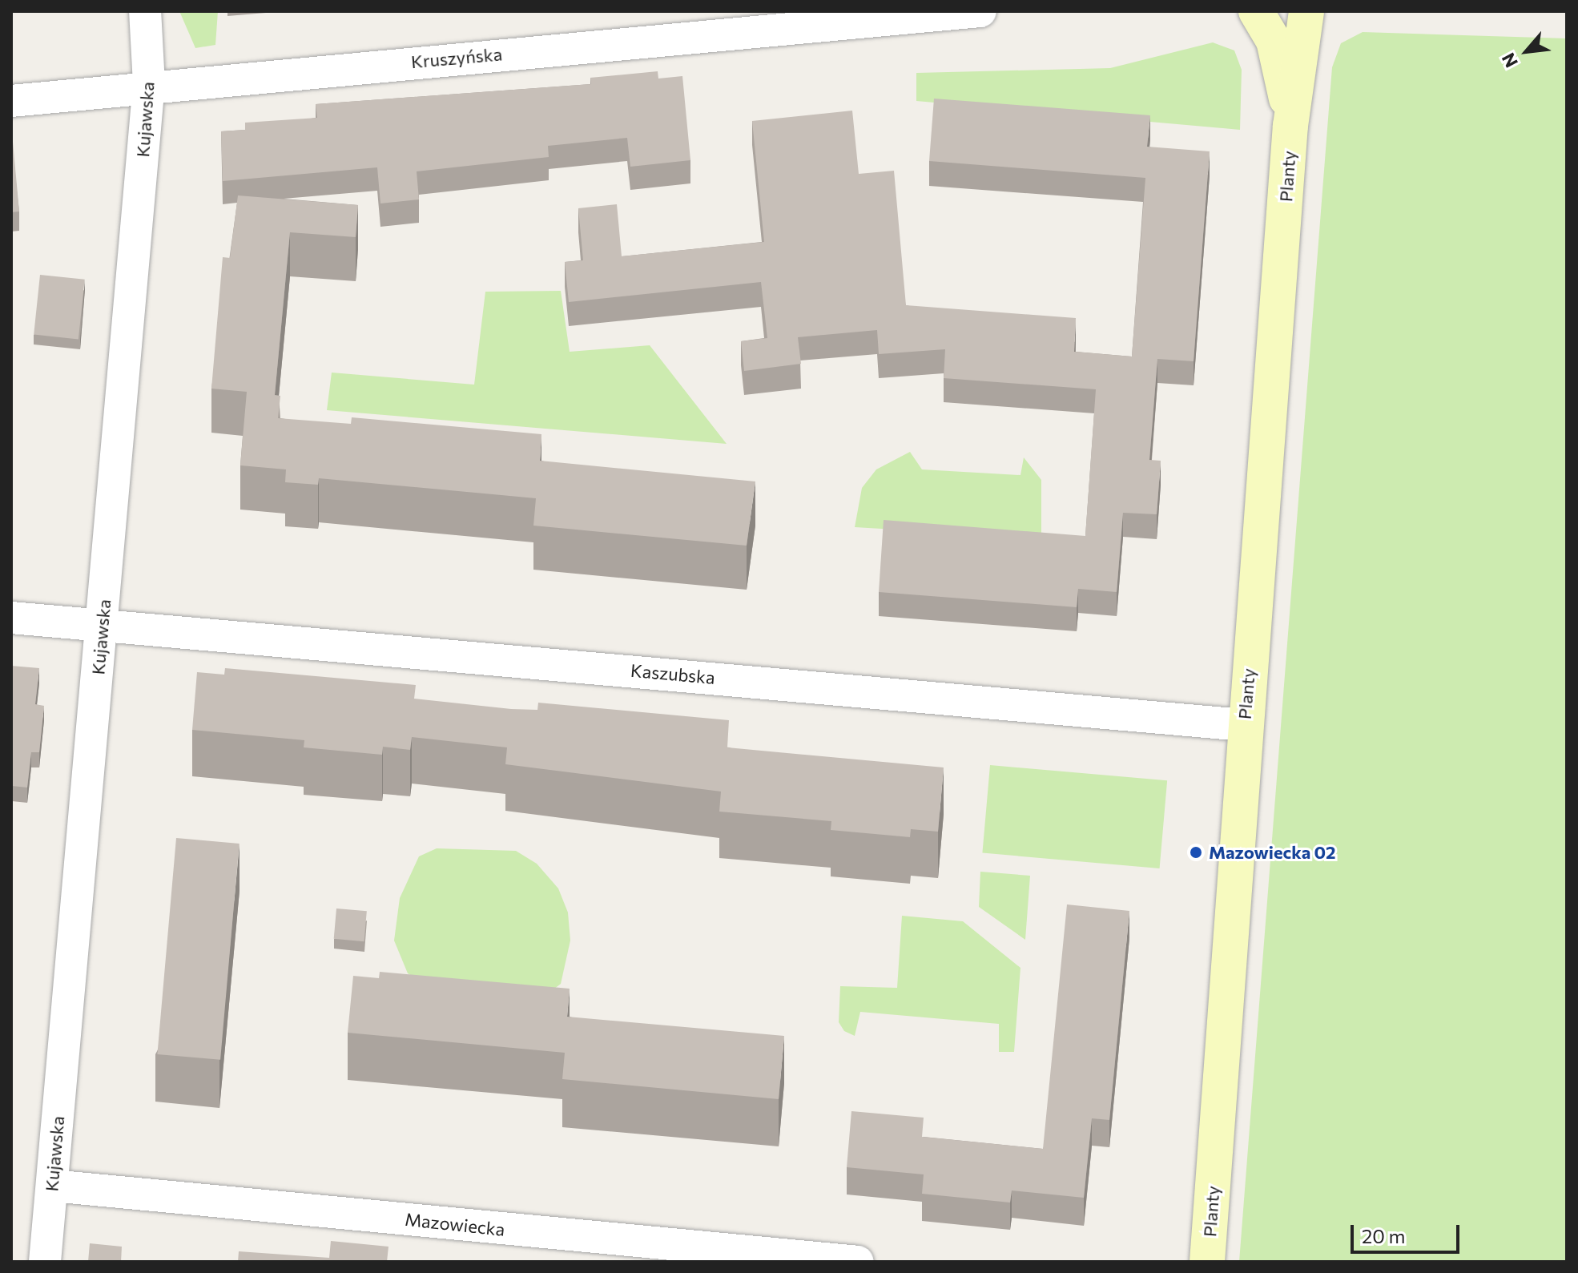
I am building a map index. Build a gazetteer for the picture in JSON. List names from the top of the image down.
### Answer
{
  "streets": {
    "street": [
      "Kruszyńska",
      "Kujawska",
      "Planty",
      "Kaszubska",
      "Mazowiecka"
    ]
  },
  "crossings": [
    ["Kruszyńska", "Kujawska"],
    ["Kujawska", "Kaszubska"],
    ["Kujawska", "Mazowiecka"],
    ["Planty", "Kaszubska"]
  ],
  "places": ["Mazowiecka 02"],
  "scale_bar": "20 m",
  "north": "bottom left"
}
